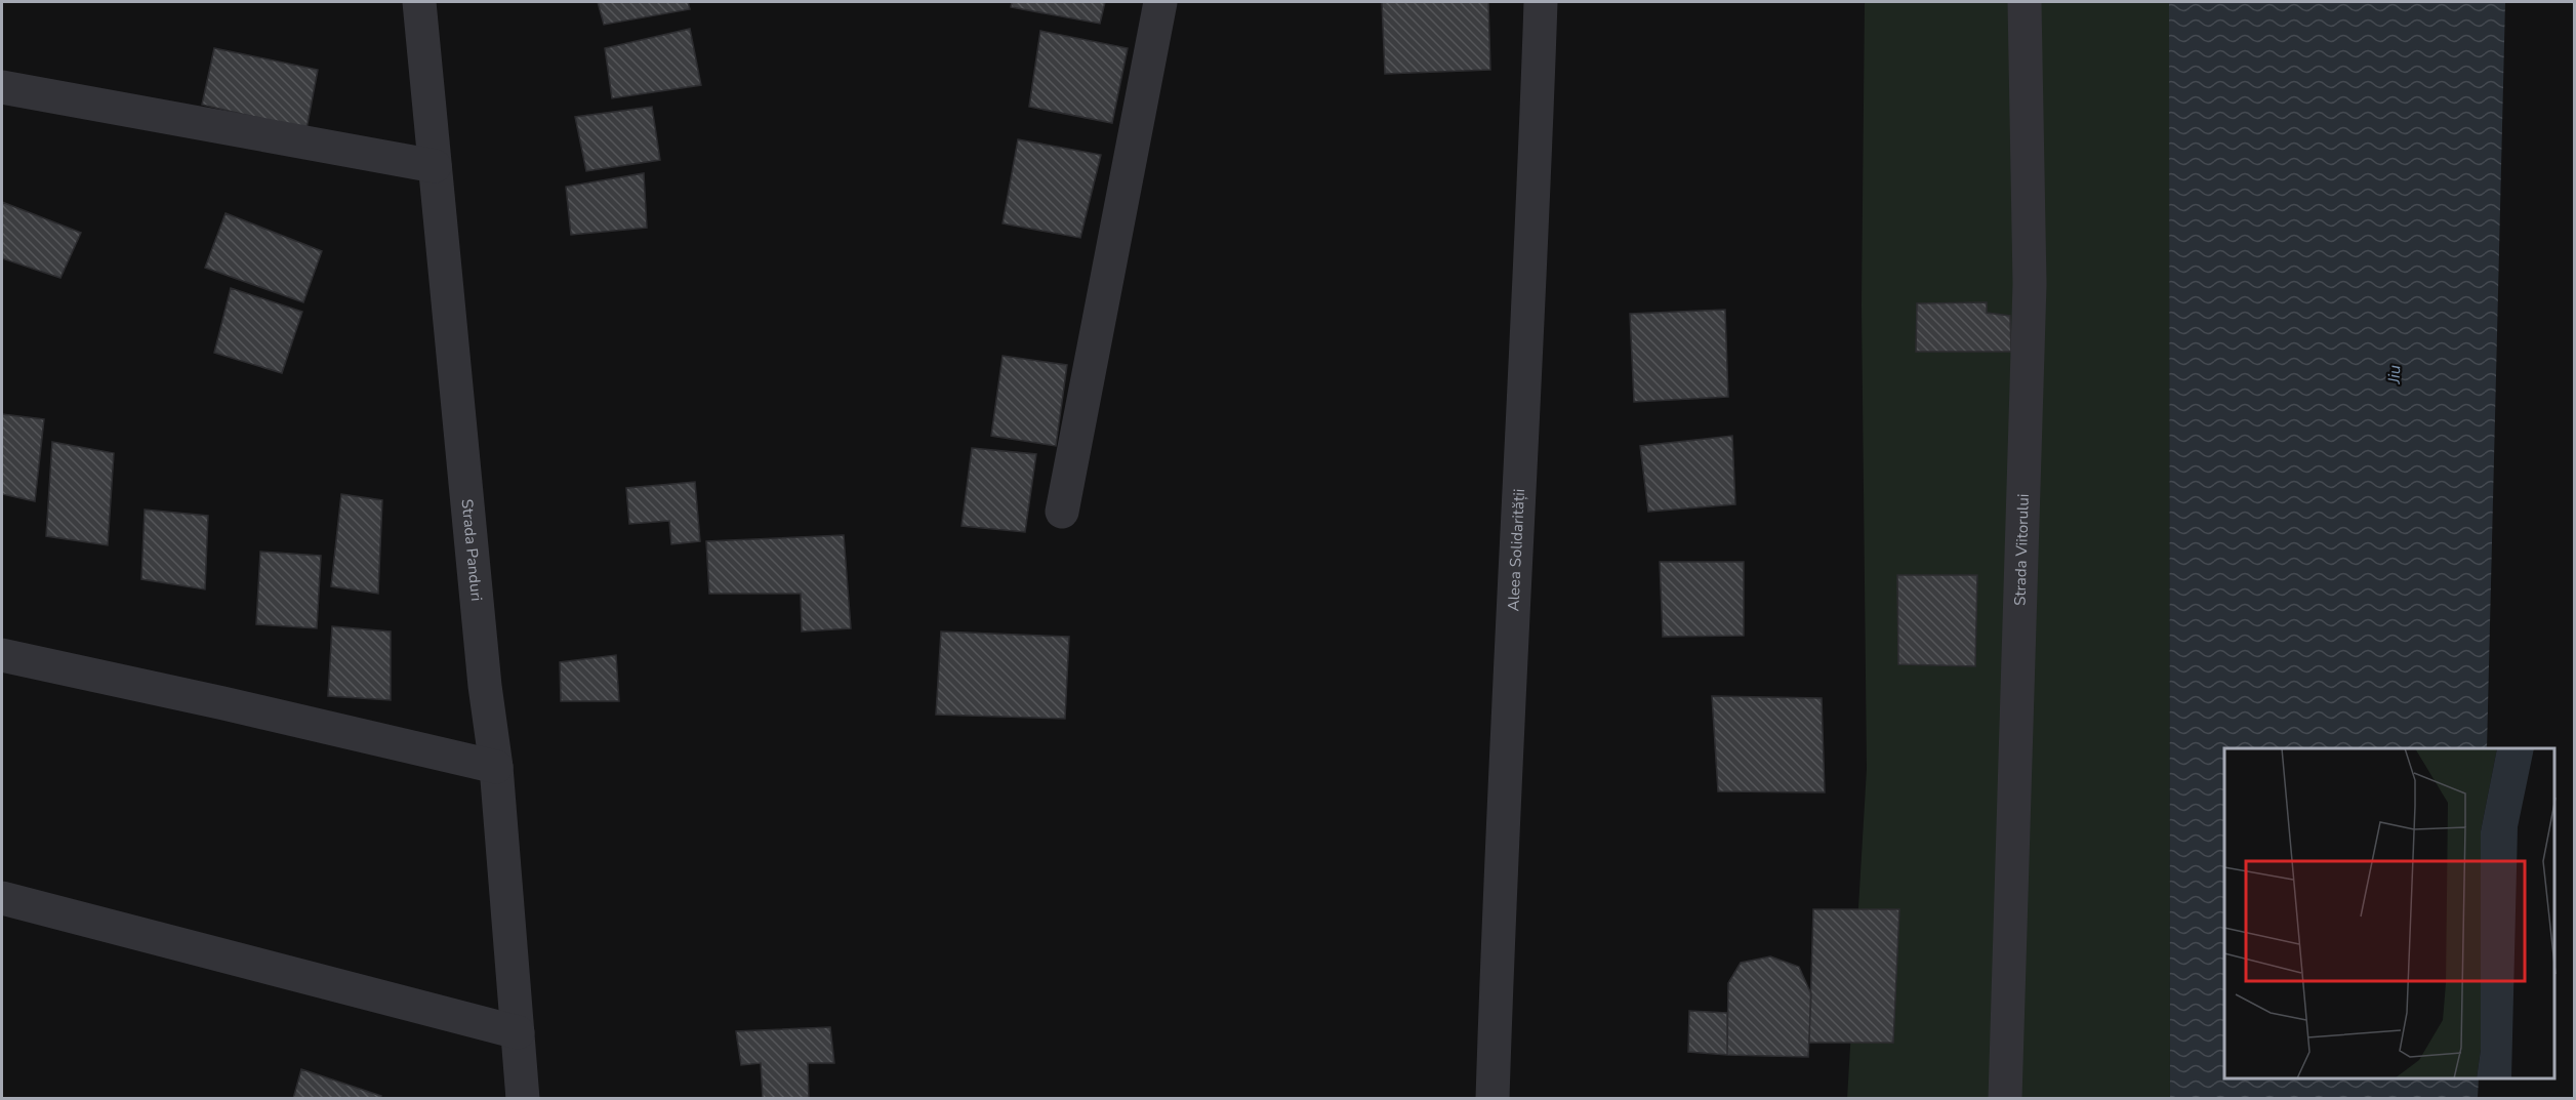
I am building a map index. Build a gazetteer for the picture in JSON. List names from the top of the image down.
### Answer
{
  "streets": {
    "street": ["Strada Panduri", "Aleea Solidarității", "Strada Viitorului"]
  },
  "water": ["Jiu"]
}
